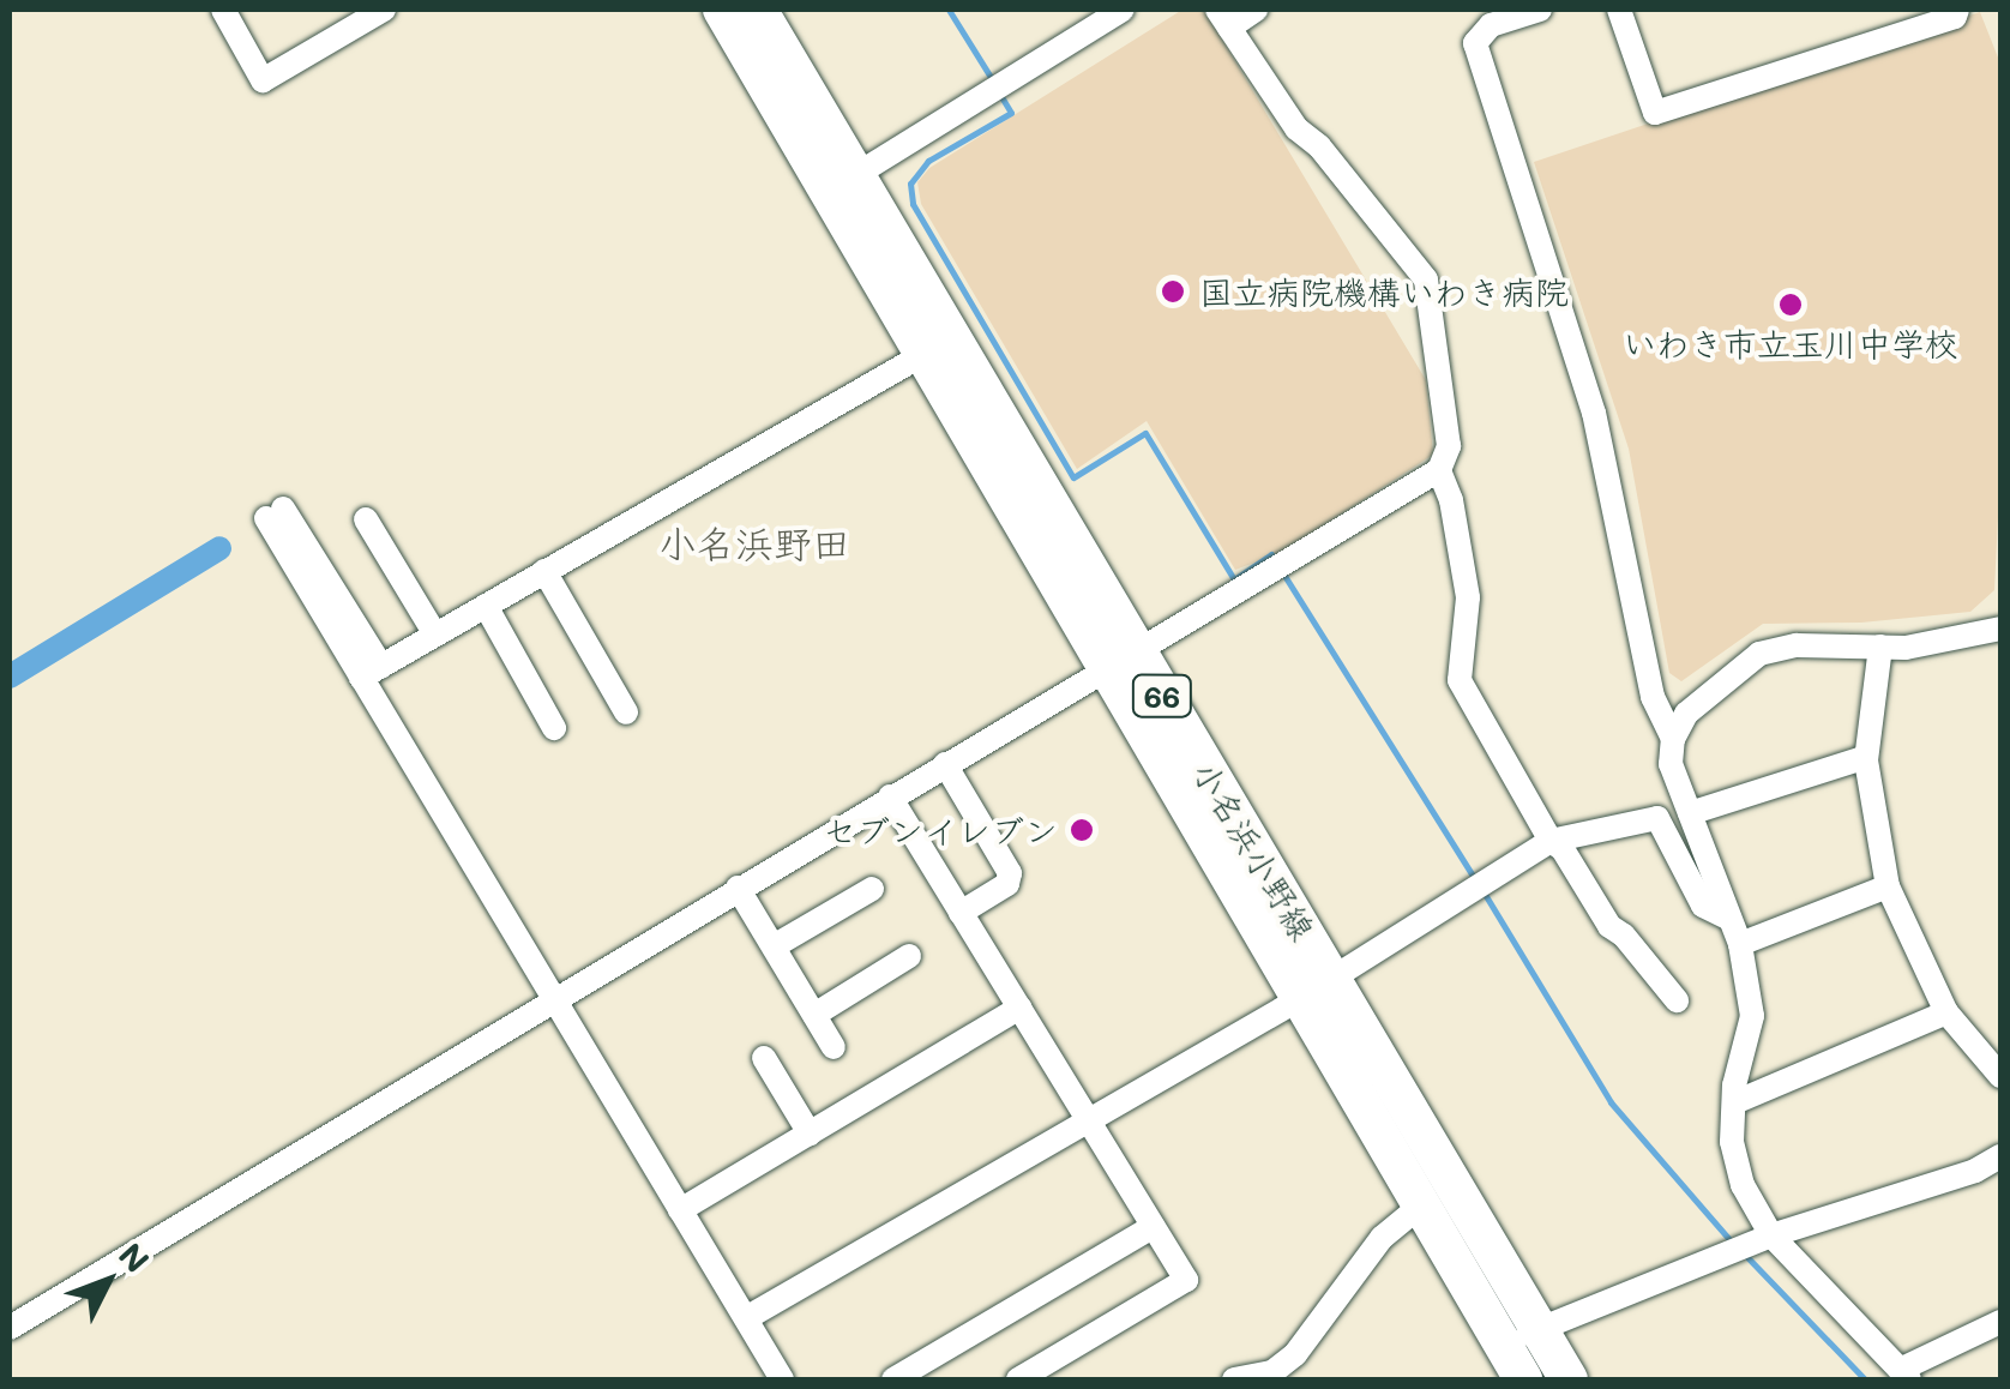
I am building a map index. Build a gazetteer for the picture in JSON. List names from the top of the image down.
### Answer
{
  "streets": {
    "main road": ["66", "小名浜小野線"]
  },
  "districts": ["小名浜野田"],
  "places": ["国立病院機構いわき病院", "いわき市立玉川中学校", "セブンイレブン"],
  "north": "top right"
}
